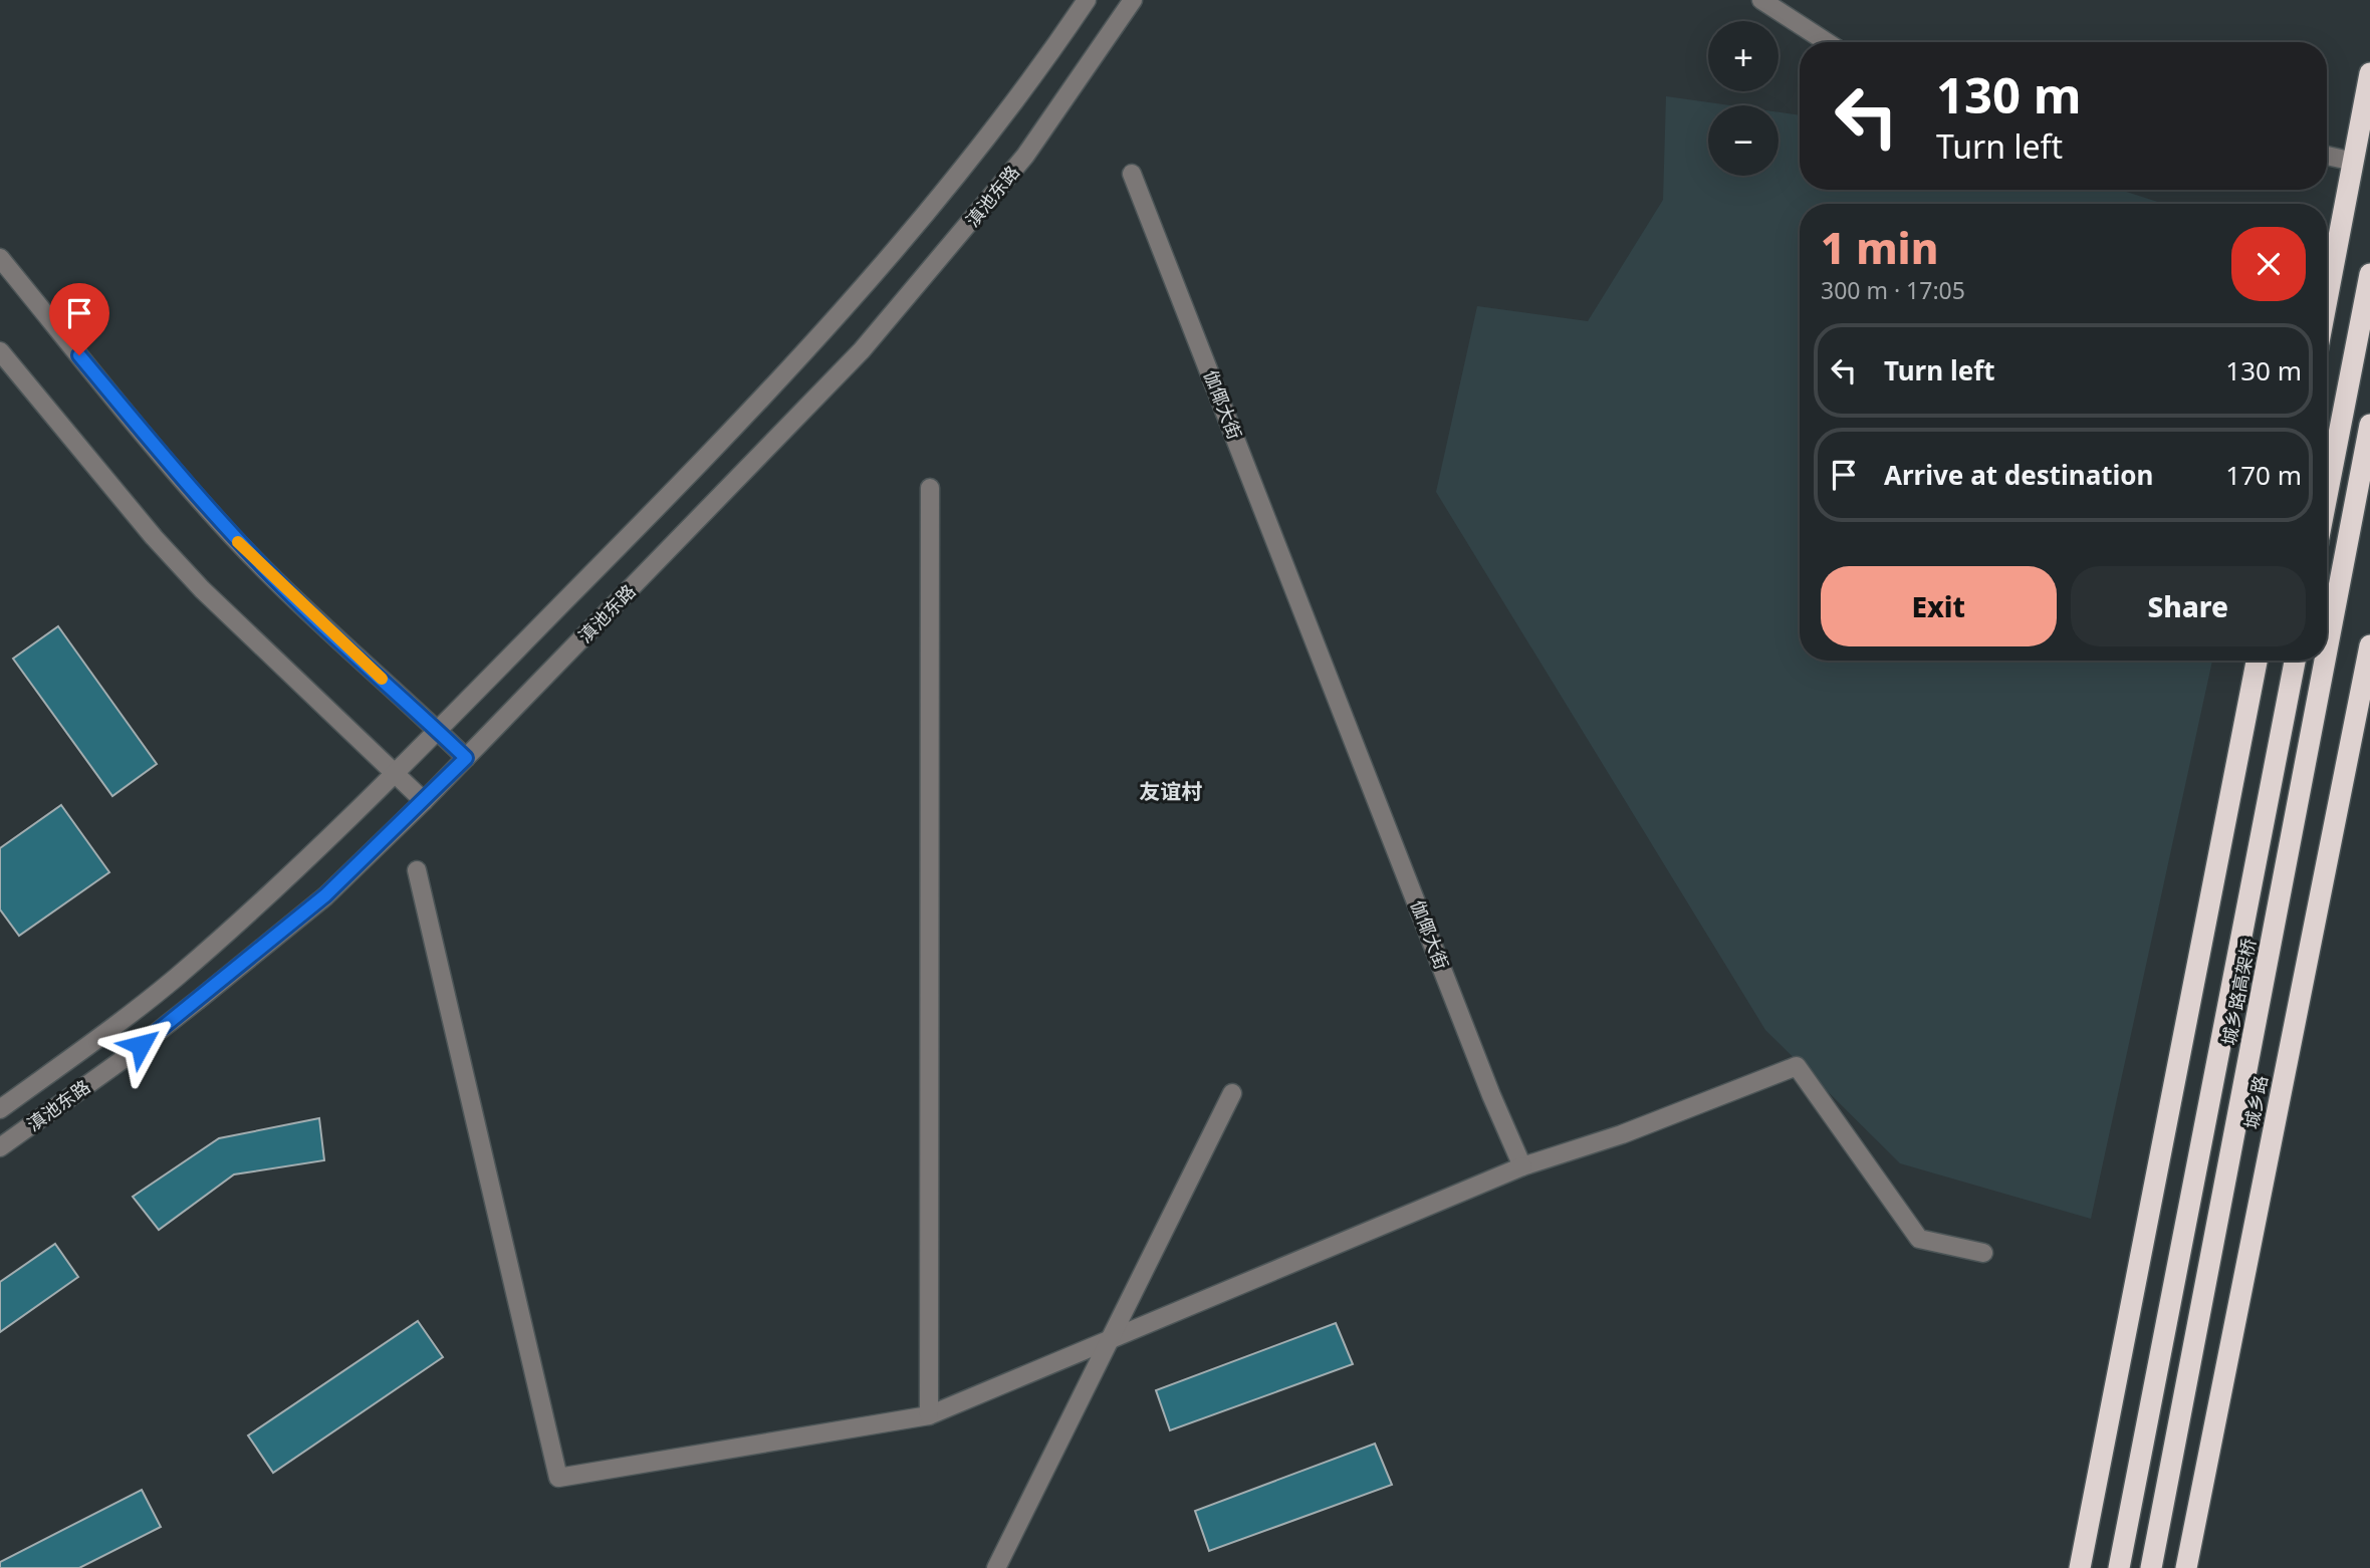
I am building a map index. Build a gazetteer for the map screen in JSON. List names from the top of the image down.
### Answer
{
  "streets": {
    "highway": ["城乡路高架桥", "城乡路"],
    "street": ["滇池东路", "伽倻大街"]
  },
  "districts": ["友谊村"],
  "page": {
    "map_buttons": ["+", "−"],
    "turn": ["130 m", "Turn left"],
    "heading": ["1 min", "300 m · 17:05"],
    "list": [
      {
        "name": "Turn left",
        "value": "130 m"
      },
      {
        "name": "Arrive at destination",
        "value": "170 m"
      }
    ],
    "buttons": ["Exit", "Share"]
  }
}
